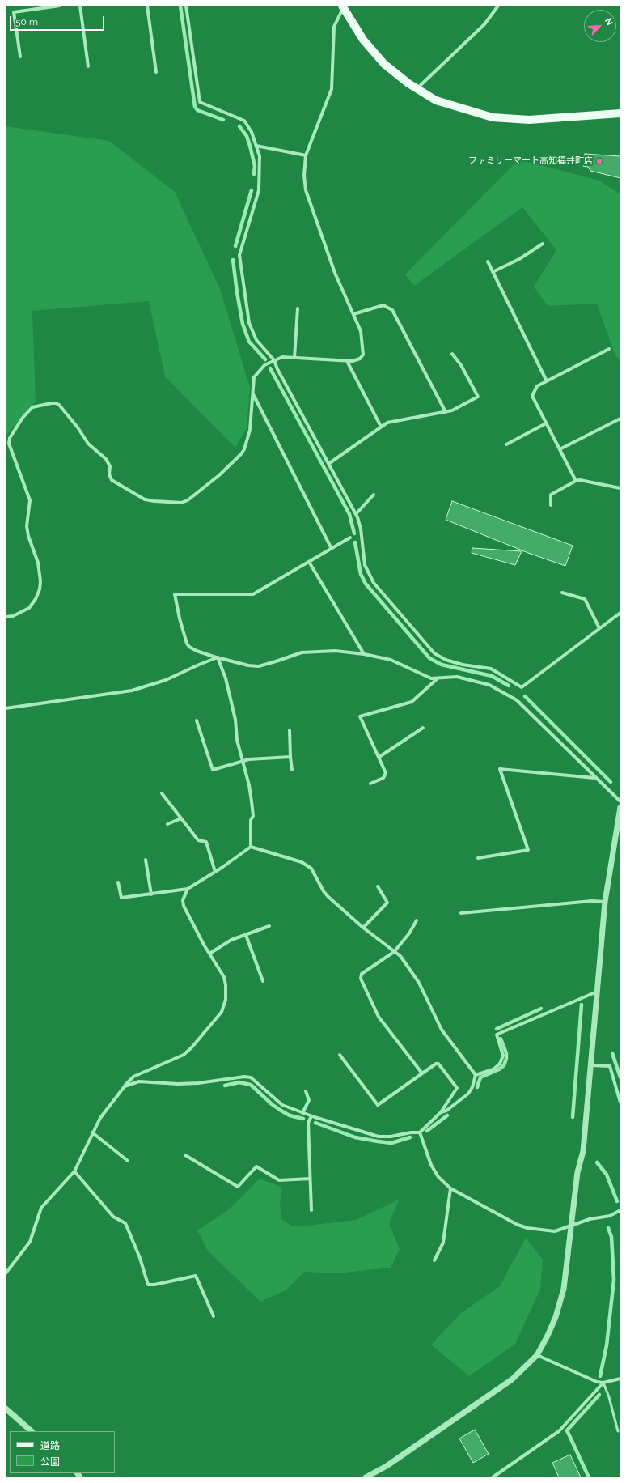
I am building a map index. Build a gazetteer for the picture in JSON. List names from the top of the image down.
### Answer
{
  "places": ["ファミリーマート高知福井町店"],
  "legend": ["道路", "公園"],
  "scale_bar": "50 m",
  "north": "top right"
}
